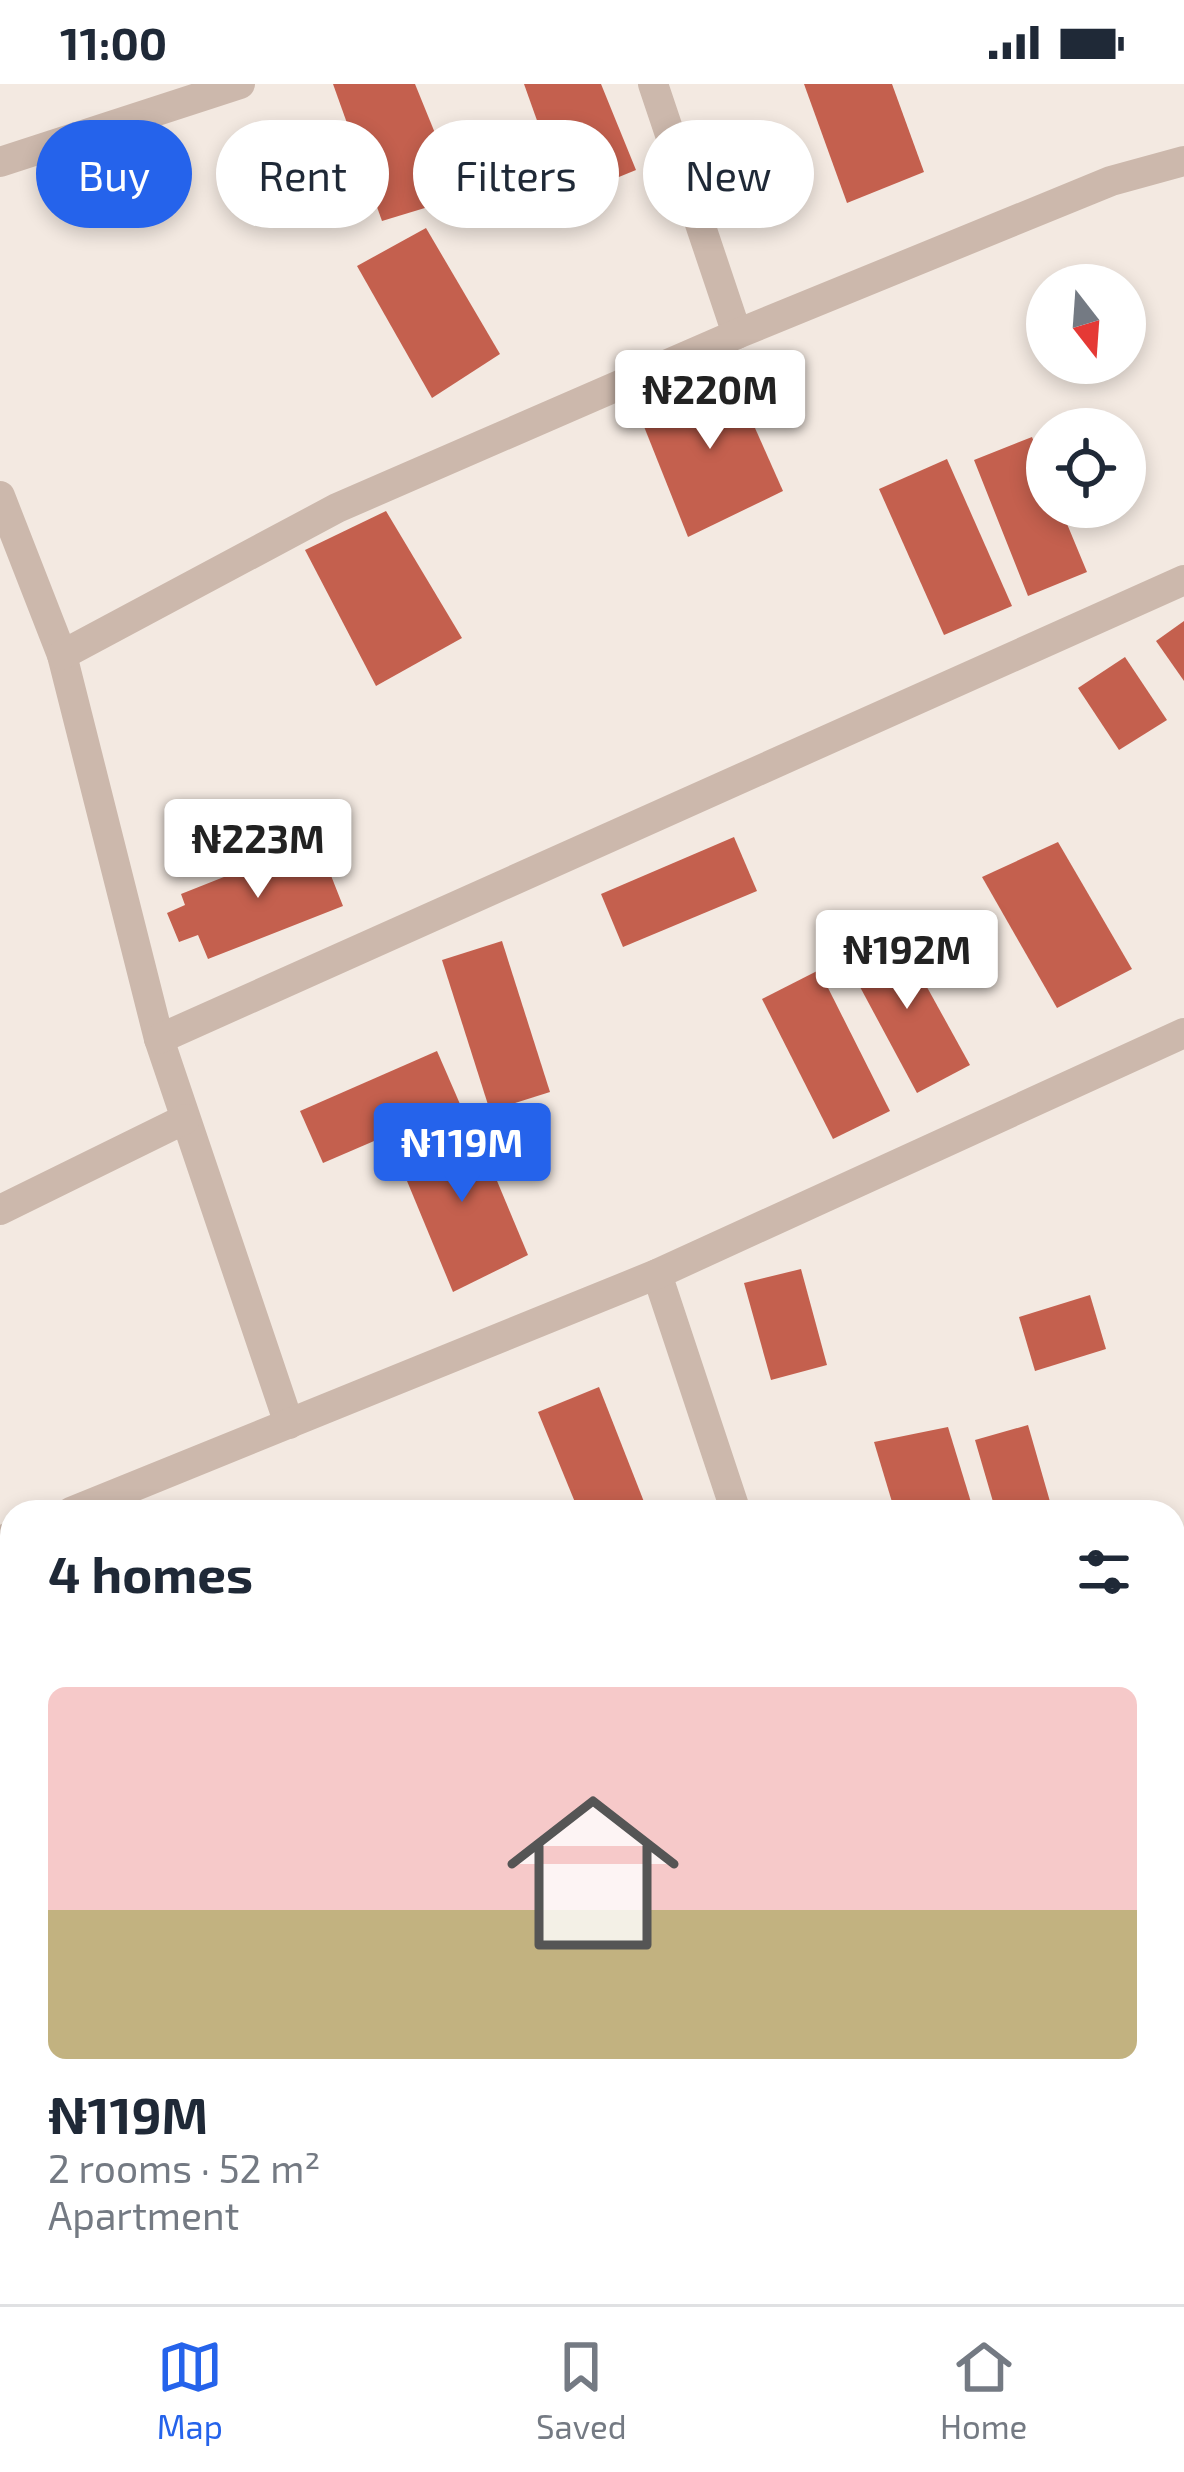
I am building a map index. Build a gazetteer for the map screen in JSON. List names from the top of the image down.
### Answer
{
  "north": "bottom",
  "page": {
    "status": "11:00",
    "chip": [
      "Buy",
      "Rent",
      "Filters",
      "New"
    ],
    "price": [
      "₦220M",
      "₦223M",
      "₦192M",
      "₦119M"
    ],
    "heading": "4 homes",
    "list": [
      {
        "name": "₦119M",
        "note": "2 rooms · 52 m² · Apartment"
      }
    ],
    "tabs": ["Map", "Saved", "Home"]
  }
}
